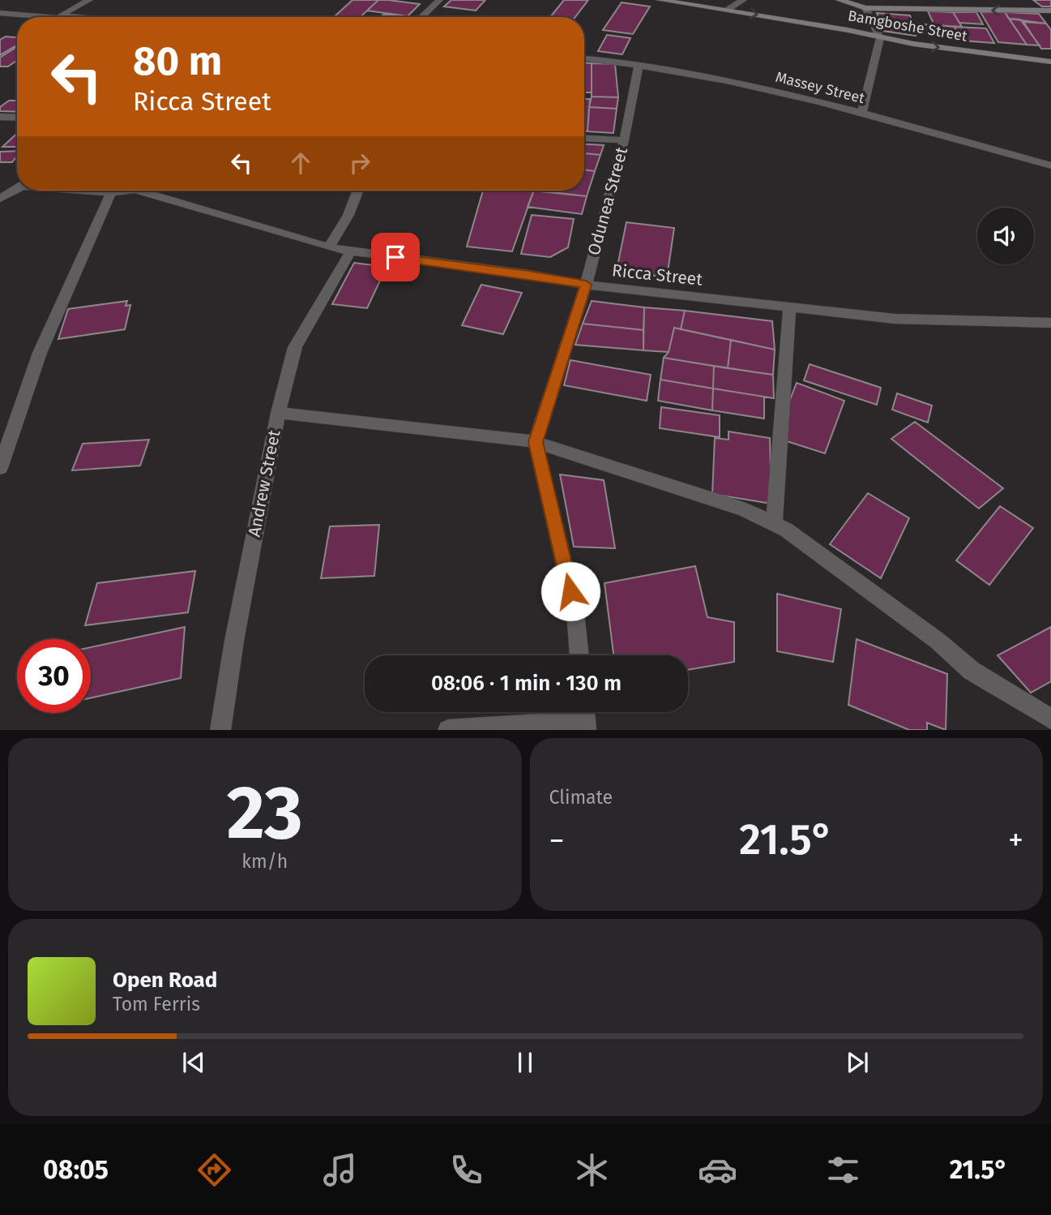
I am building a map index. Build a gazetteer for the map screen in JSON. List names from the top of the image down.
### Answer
{
  "streets": {
    "main road": ["Bamgboshe Street"],
    "street": [
      "Massey Street",
      "Odunea Street",
      "Ricca Street",
      "Andrew Street"
    ]
  },
  "crossings": [
    ["Massey Street", "Odunea Street"],
    ["Odunea Street", "Ricca Street"],
    ["Ricca Street", "Andrew Street"]
  ],
  "page": {
    "turn": ["80 m", "Ricca Street"],
    "limit": "30",
    "trip": "08:06 · 1 min · 130 m",
    "tile": [
      ["23", "km/h"],
      "Climate"
    ],
    "heat": ["−", "21.5°", "+"],
    "song": ["Open Road", "Tom Ferris"],
    "tabs": ["08:05", "21.5°"]
  }
}
